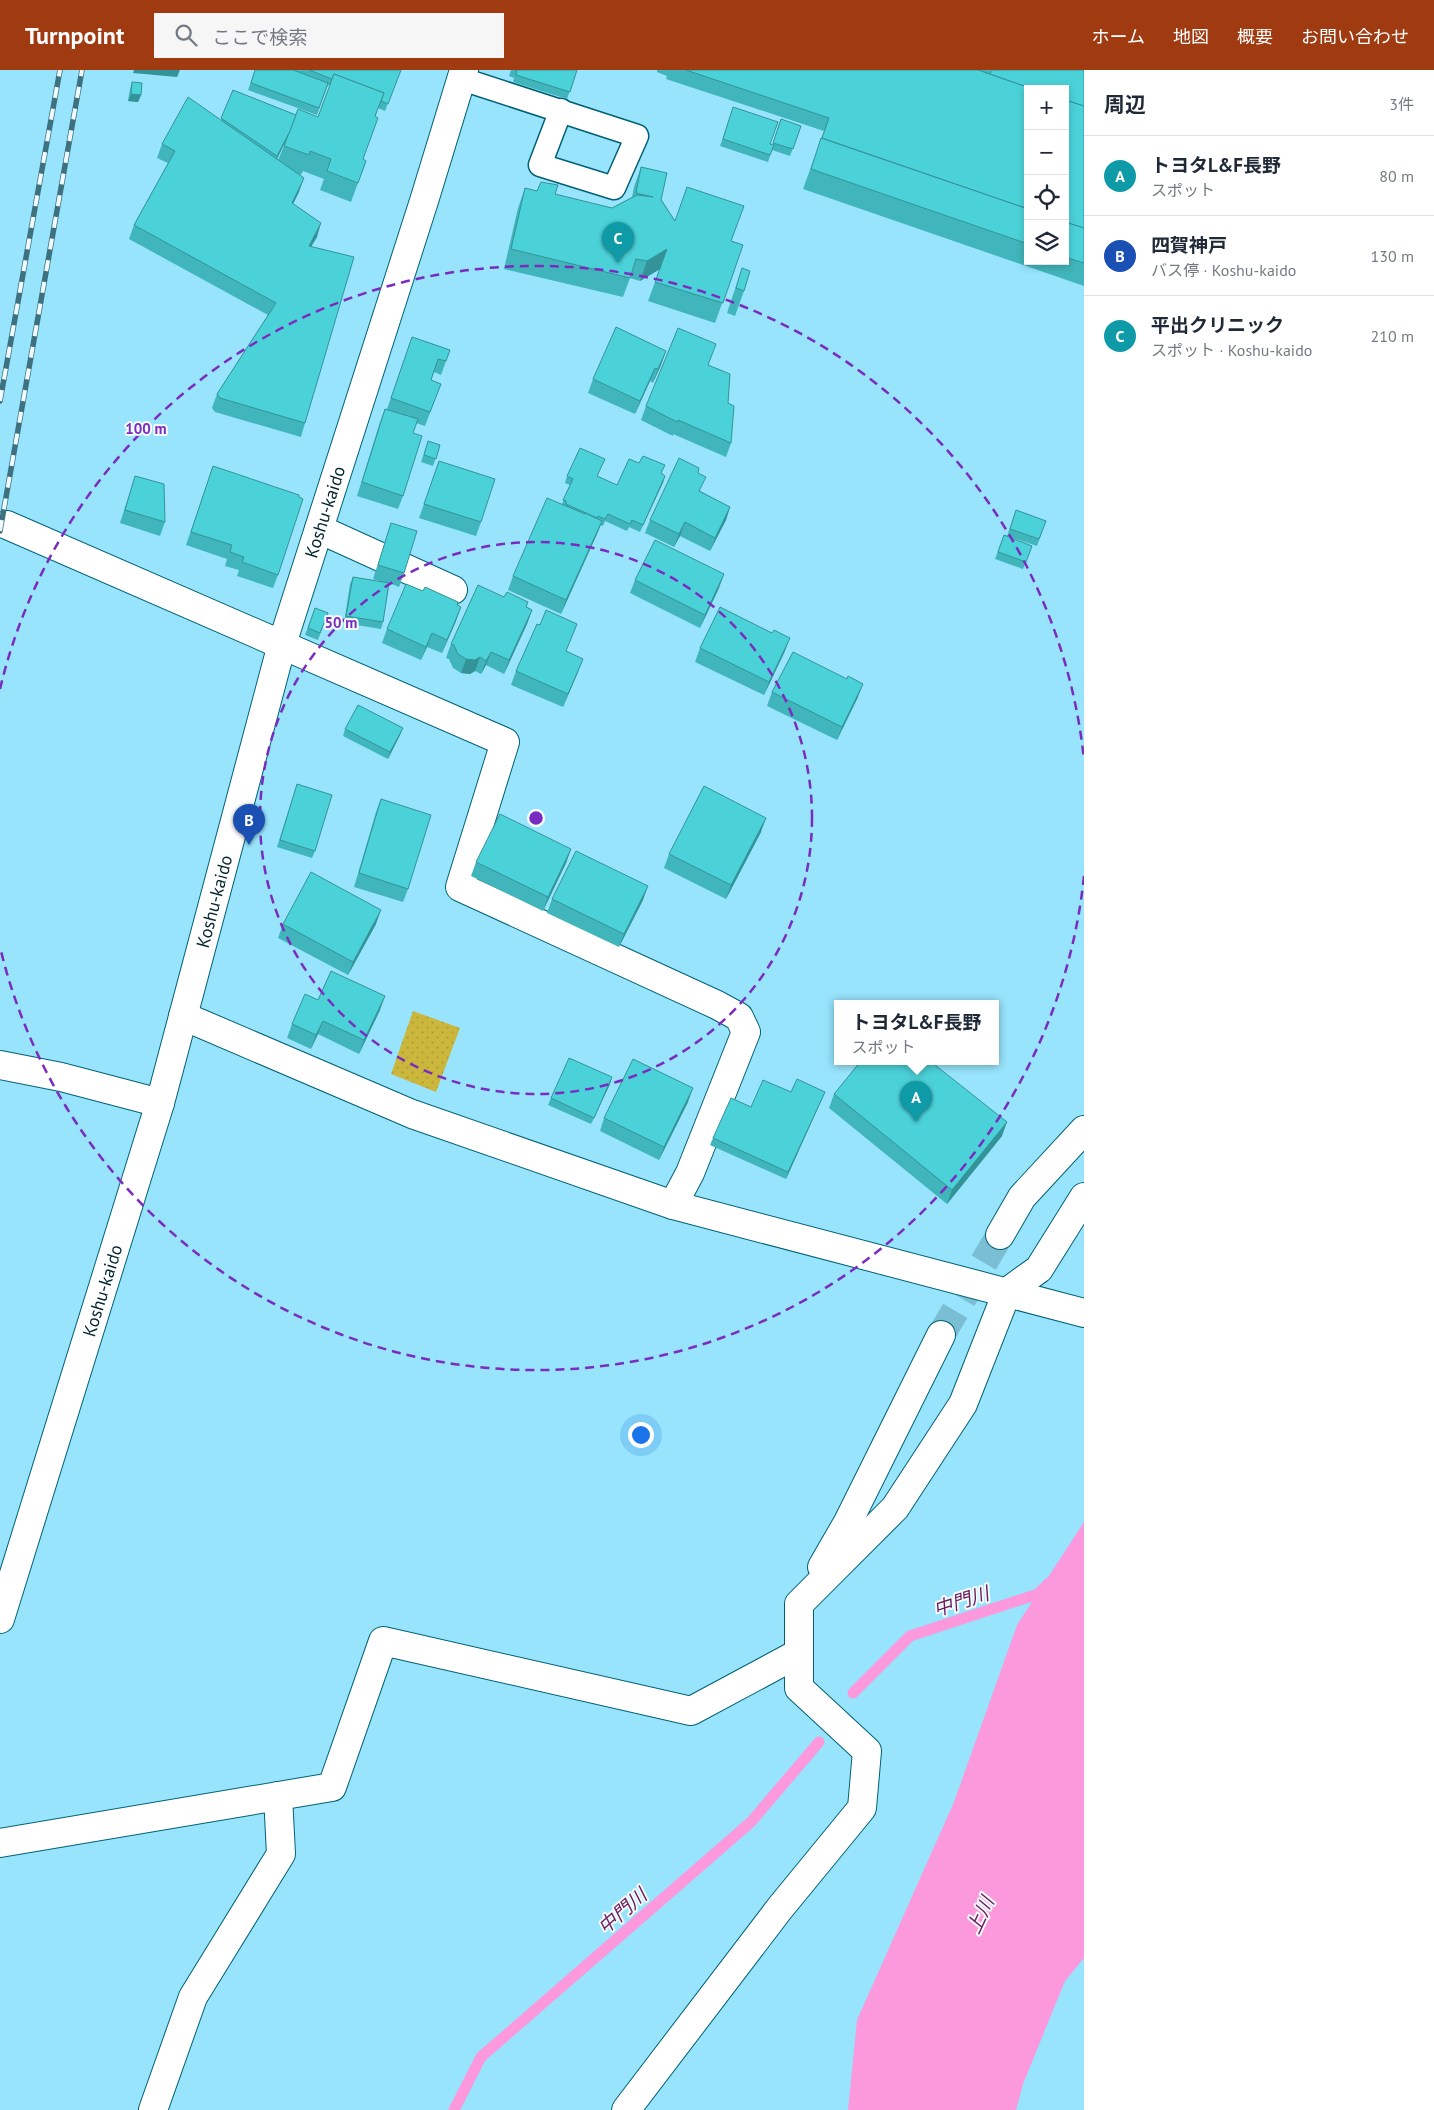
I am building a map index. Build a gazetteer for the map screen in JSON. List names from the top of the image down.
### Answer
{
  "streets": {
    "main road": ["Koshu-kaido"]
  },
  "water": ["中門川", "上川"],
  "page": {
    "header": "Turnpoint",
    "search": "ここで検索",
    "nav": [
      "ホーム",
      "地図",
      "概要",
      "お問い合わせ"
    ],
    "heading": ["周辺", "3件"],
    "map_buttons": ["+", "−"],
    "list": [
      {
        "mark": "A",
        "name": "トヨタL&F長野",
        "note": "スポット",
        "value": "80 m"
      },
      {
        "mark": "B",
        "name": "四賀神戸",
        "note": "バス停 · Koshu-kaido",
        "value": "130 m"
      },
      {
        "mark": "C",
        "name": "平出クリニック",
        "note": "スポット · Koshu-kaido",
        "value": "210 m"
      }
    ],
    "pins": ["C", "B", "A"],
    "popup": ["トヨタL&F長野", "スポット"]
  },
  "rings": ["100 m", "50 m"]
}
